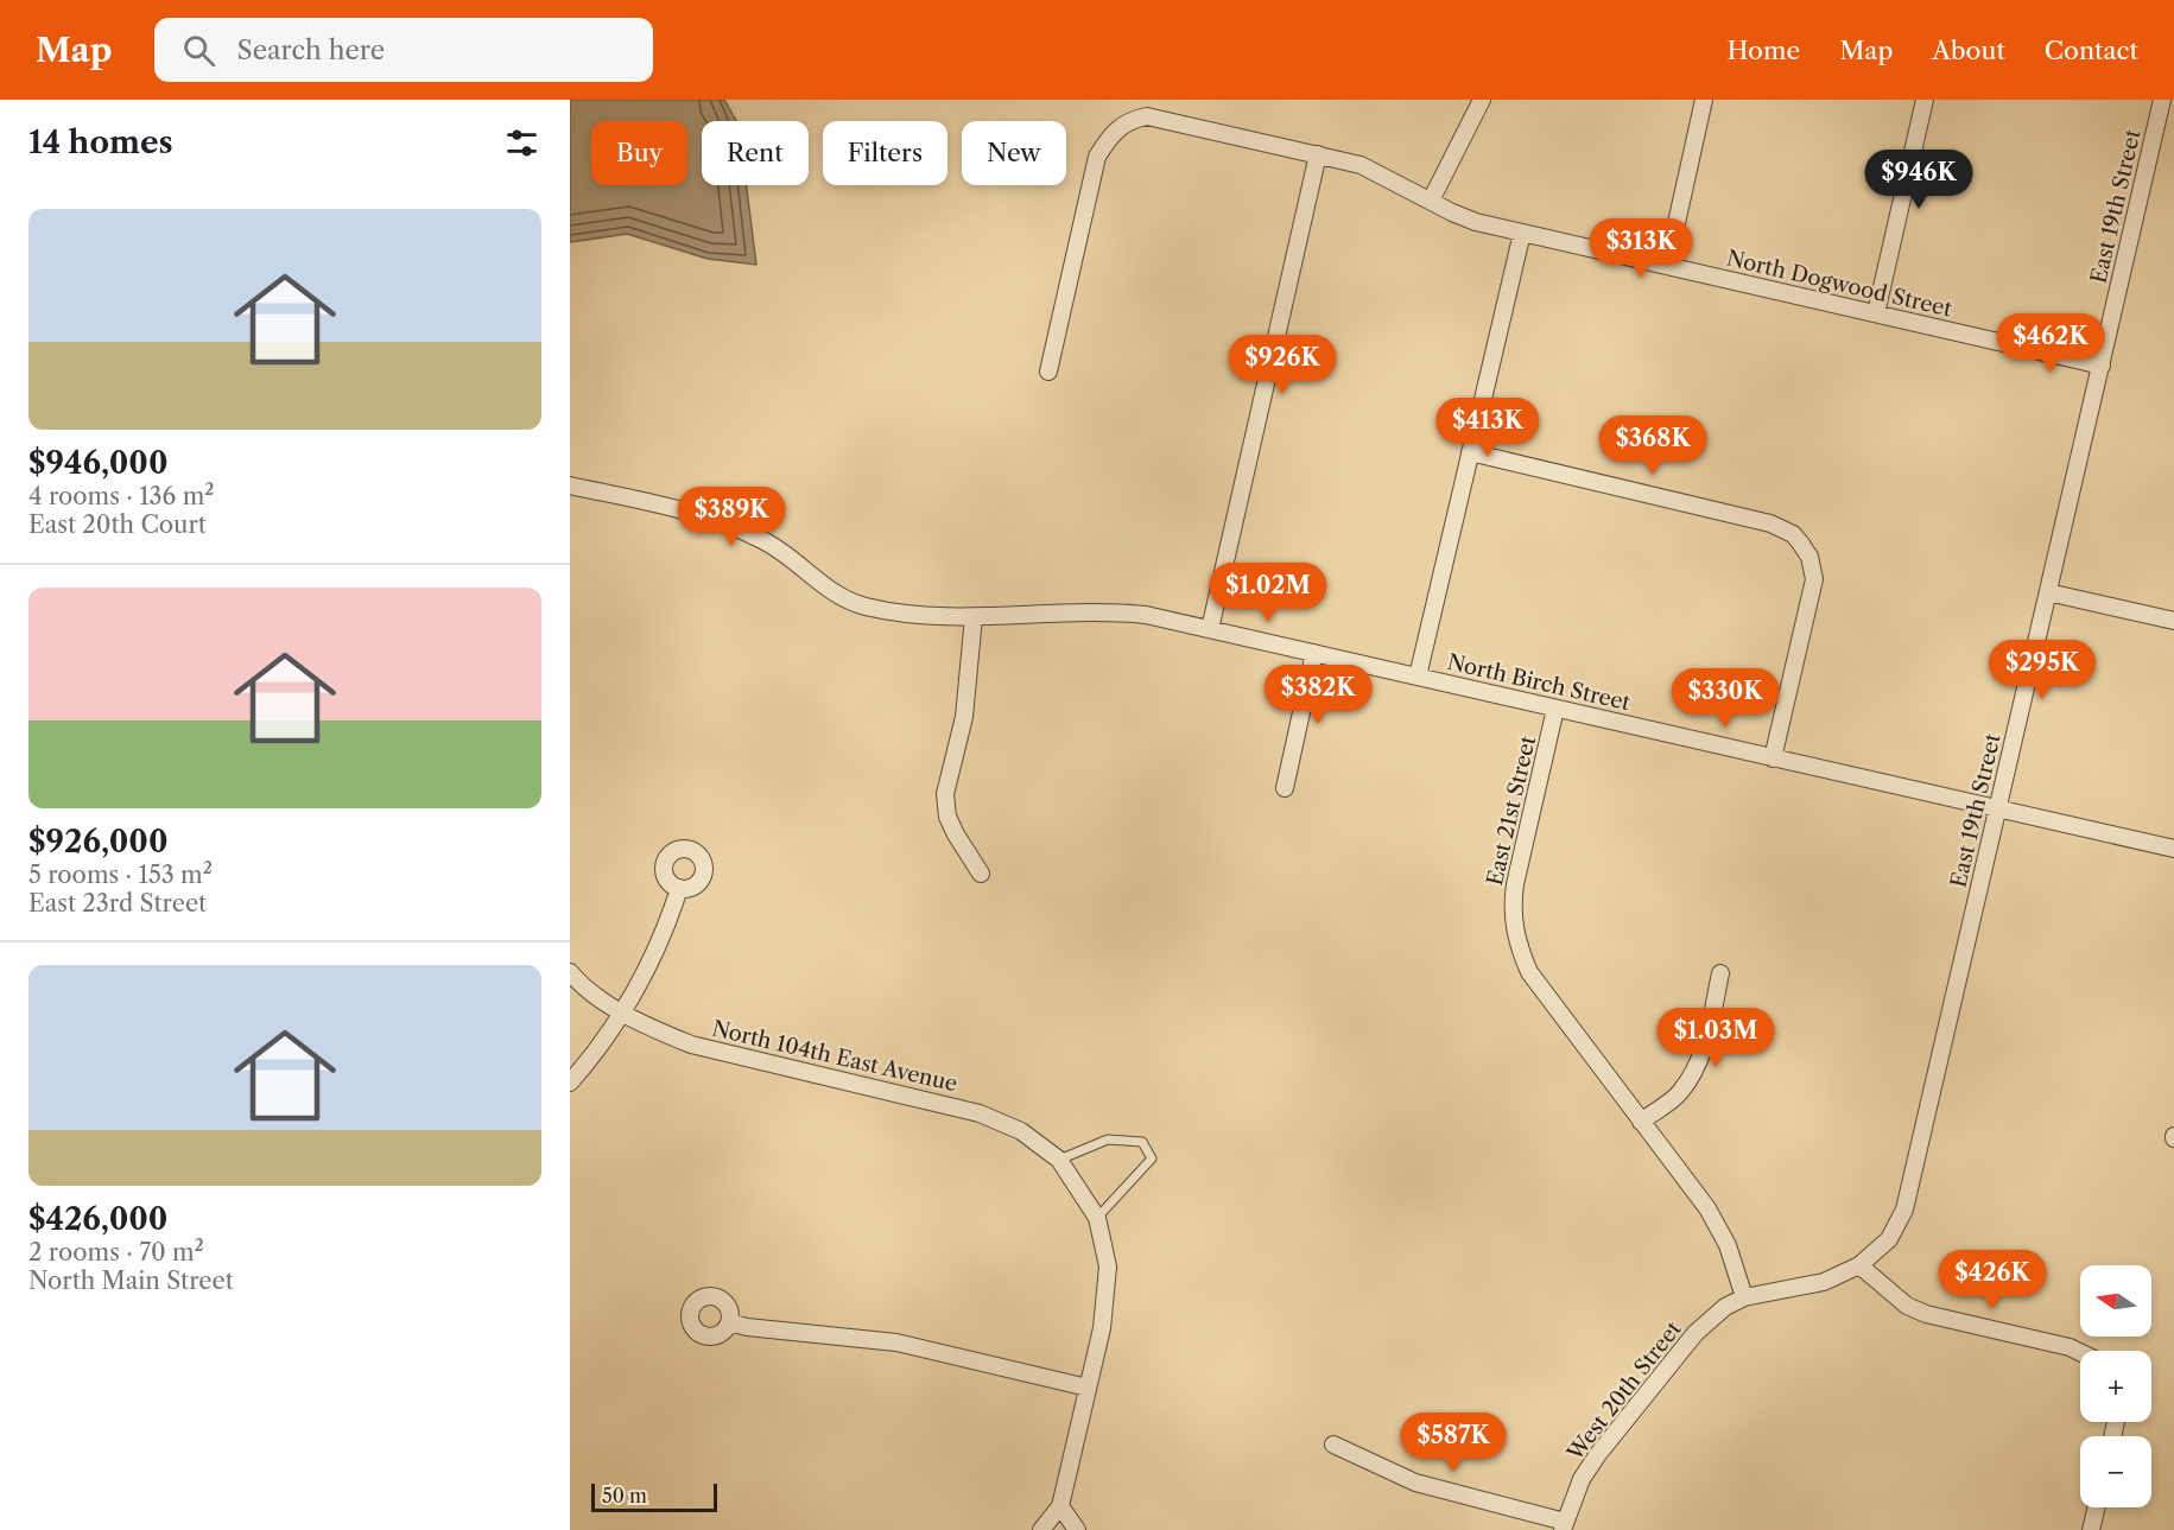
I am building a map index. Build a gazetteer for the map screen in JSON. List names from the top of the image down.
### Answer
{
  "streets": {
    "street": [
      "East 19th Street",
      "North Dogwood Street",
      "North Birch Street",
      "East 21st Street",
      "North 104th East Avenue",
      "West 20th Street"
    ]
  },
  "crossings": [
    ["East 19th Street", "North Dogwood Street"],
    ["East 19th Street", "North Birch Street"],
    ["East 19th Street", "West 20th Street"],
    ["North Birch Street", "East 21st Street"]
  ],
  "scale_bar": "50 m",
  "north": "left",
  "page": {
    "header": "Map",
    "search": "Search here",
    "nav": [
      "Home",
      "Map",
      "About",
      "Contact"
    ],
    "heading": "14 homes",
    "chip": [
      "Buy",
      "Rent",
      "Filters",
      "New"
    ],
    "price": [
      "$946K",
      "$313K",
      "$462K",
      "$926K",
      "$413K",
      "$368K",
      "$389K",
      "$1.02M",
      "$295K",
      "$382K",
      "$330K",
      "$1.03M",
      "$426K",
      "$587K"
    ],
    "list": [
      {
        "name": "$946,000",
        "note": "4 rooms · 136 m² · East 20th Court"
      },
      {
        "name": "$926,000",
        "note": "5 rooms · 153 m² · East 23rd Street"
      },
      {
        "name": "$426,000",
        "note": "2 rooms · 70 m² · North Main Street"
      }
    ],
    "map_buttons": ["+", "−"],
    "scale": "50 m"
  }
}
